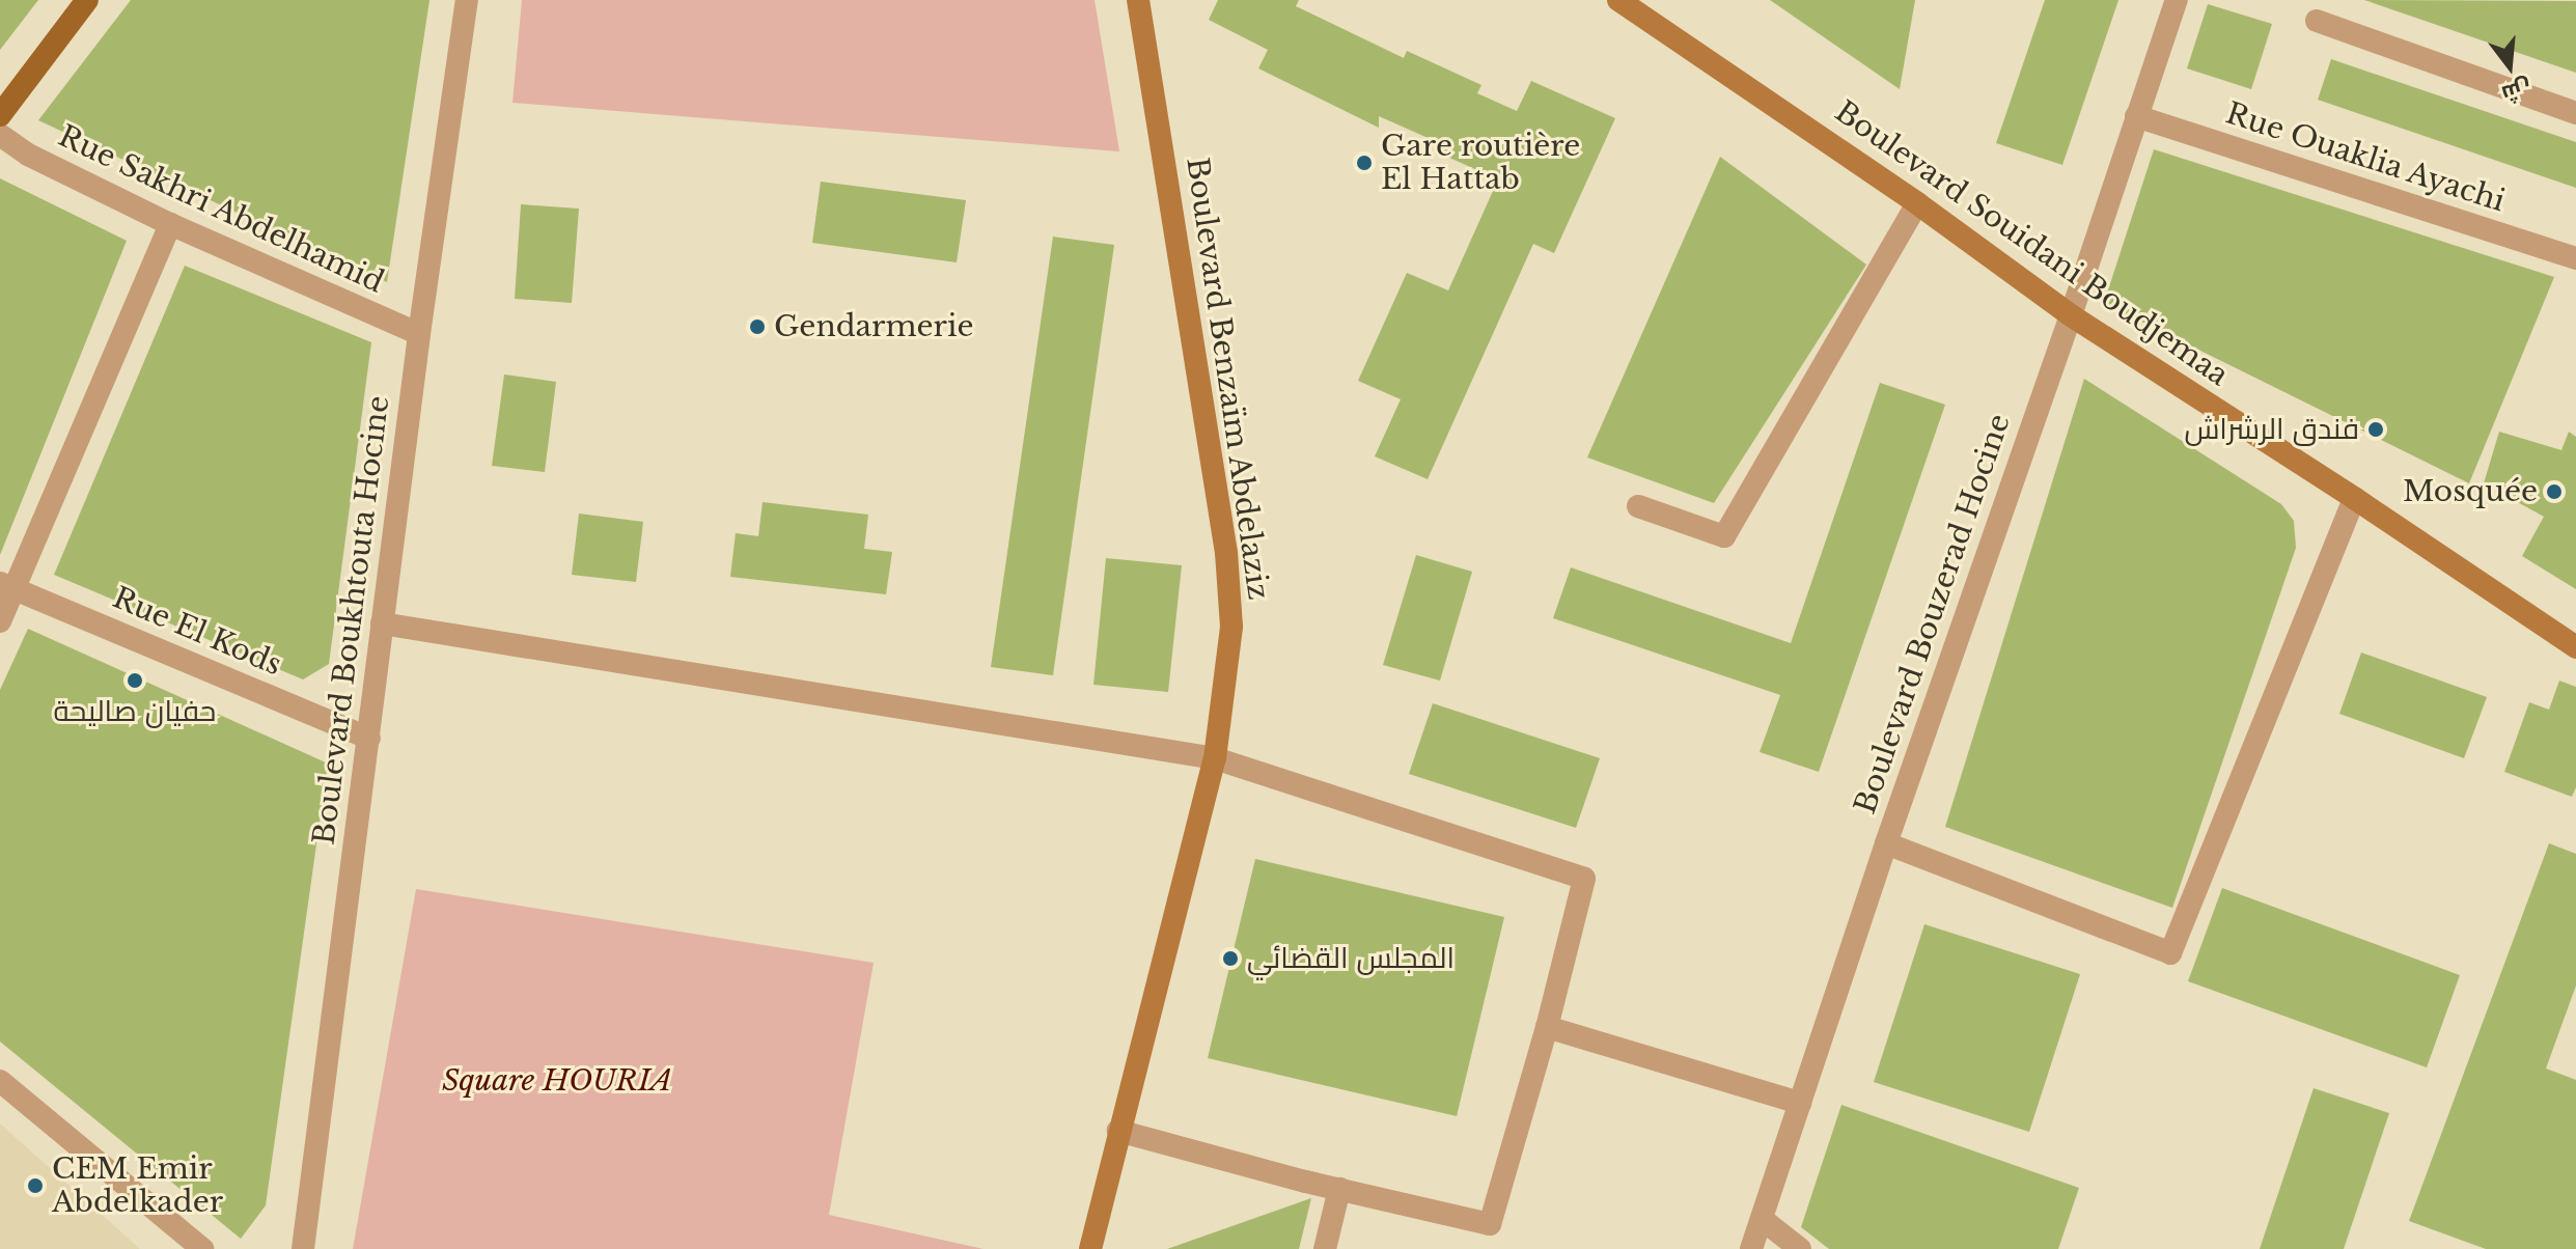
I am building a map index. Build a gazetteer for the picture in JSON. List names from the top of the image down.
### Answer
{
  "streets": {
    "main road": ["Boulevard Souidani Boudjemaa", "Boulevard Benzaïm Abdelaziz"],
    "street": [
      "Rue Ouaklia Ayachi",
      "Rue Sakhri Abdelhamid",
      "Boulevard Bouzerad Hocine",
      "Boulevard Boukhtouta Hocine",
      "Rue El Kods"
    ]
  },
  "crossings": [
    ["Rue Ouaklia Ayachi", "Boulevard Bouzerad Hocine"],
    ["Rue Sakhri Abdelhamid", "Boulevard Boukhtouta Hocine"],
    ["Boulevard Souidani Boudjemaa", "Boulevard Bouzerad Hocine"],
    ["Boulevard Boukhtouta Hocine", "Rue El Kods"]
  ],
  "parks": ["Square HOURIA"],
  "places": [
    "Gare routière El Hattab",
    "Gendarmerie",
    "فندق الرشراش",
    "Mosquée",
    "حفيان صاليحة",
    "المجلس القضائي",
    "CEM Emir Abdelkader"
  ],
  "north": "bottom"
}
